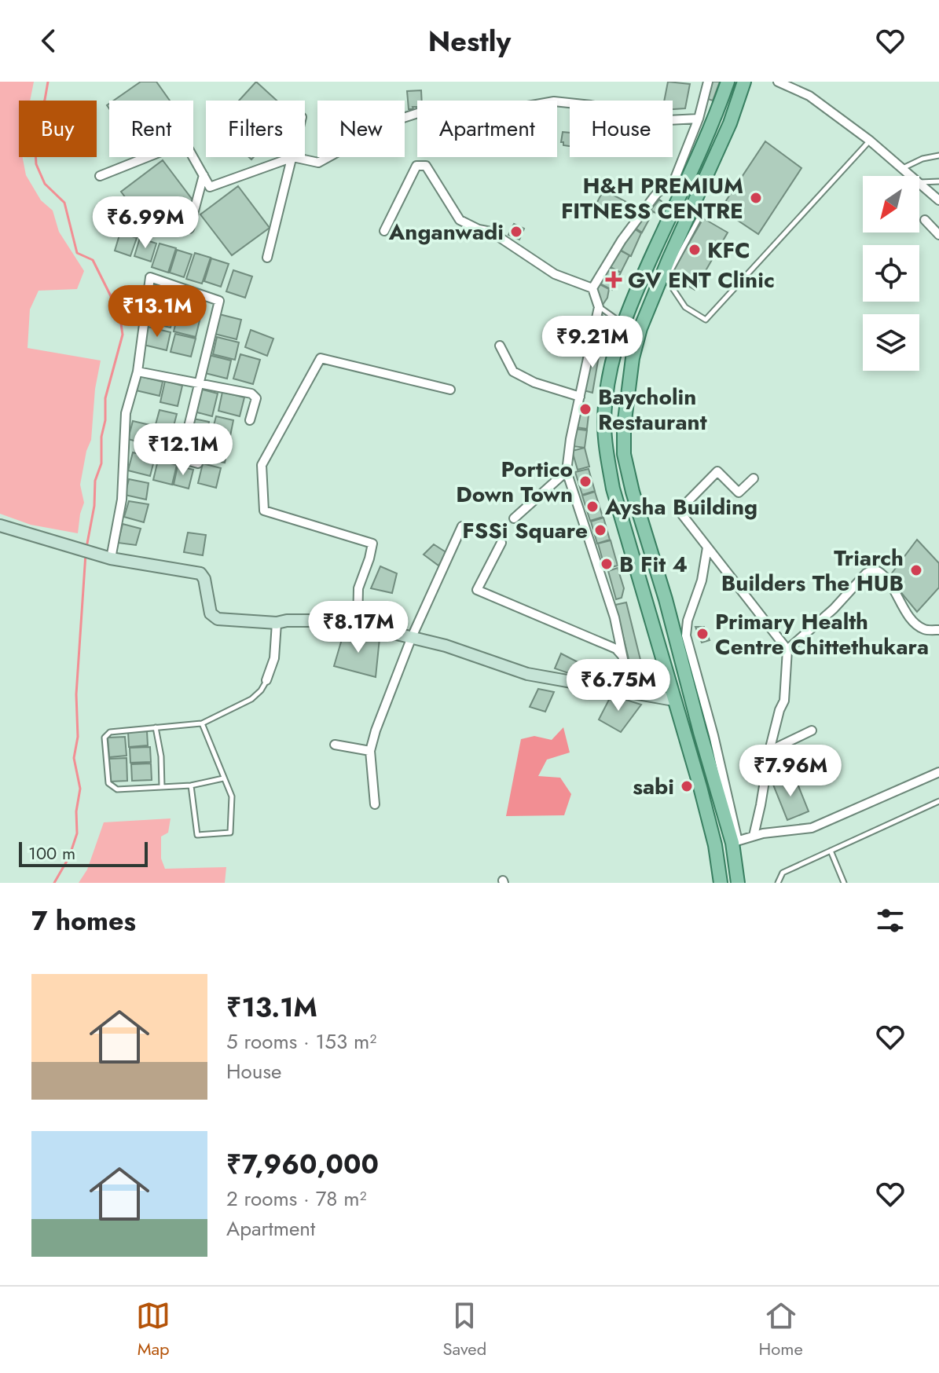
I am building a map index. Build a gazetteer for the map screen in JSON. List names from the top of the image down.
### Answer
{
  "places": {
    "other": [
      "H&H PREMIUM FITNESS CENTRE",
      "Anganwadi",
      "KFC",
      "Baycholin Restaurant",
      "Portico Down Town",
      "Aysha Building",
      "FSSi Square",
      "B Fit 4",
      "Triarch Builders The HUB",
      "Primary Health Centre Chittethukara",
      "sabi"
    ],
    "health": ["GV ENT Clinic"]
  },
  "scale_bar": "100 m",
  "north": "bottom left",
  "page": {
    "header": "Nestly",
    "chip": [
      "Buy",
      "Rent",
      "Filters",
      "New",
      "Apartment",
      "House"
    ],
    "price": [
      "₹6.99M",
      "₹13.1M",
      "₹9.21M",
      "₹12.1M",
      "₹8.17M",
      "₹6.75M",
      "₹7.96M"
    ],
    "scale": "100 m",
    "heading": "7 homes",
    "list": [
      {
        "name": "₹13.1M",
        "note": "5 rooms · 153 m² · House"
      },
      {
        "name": "₹7,960,000",
        "note": "2 rooms · 78 m² · Apartment"
      }
    ],
    "tabs": ["Map", "Saved", "Home"]
  }
}
